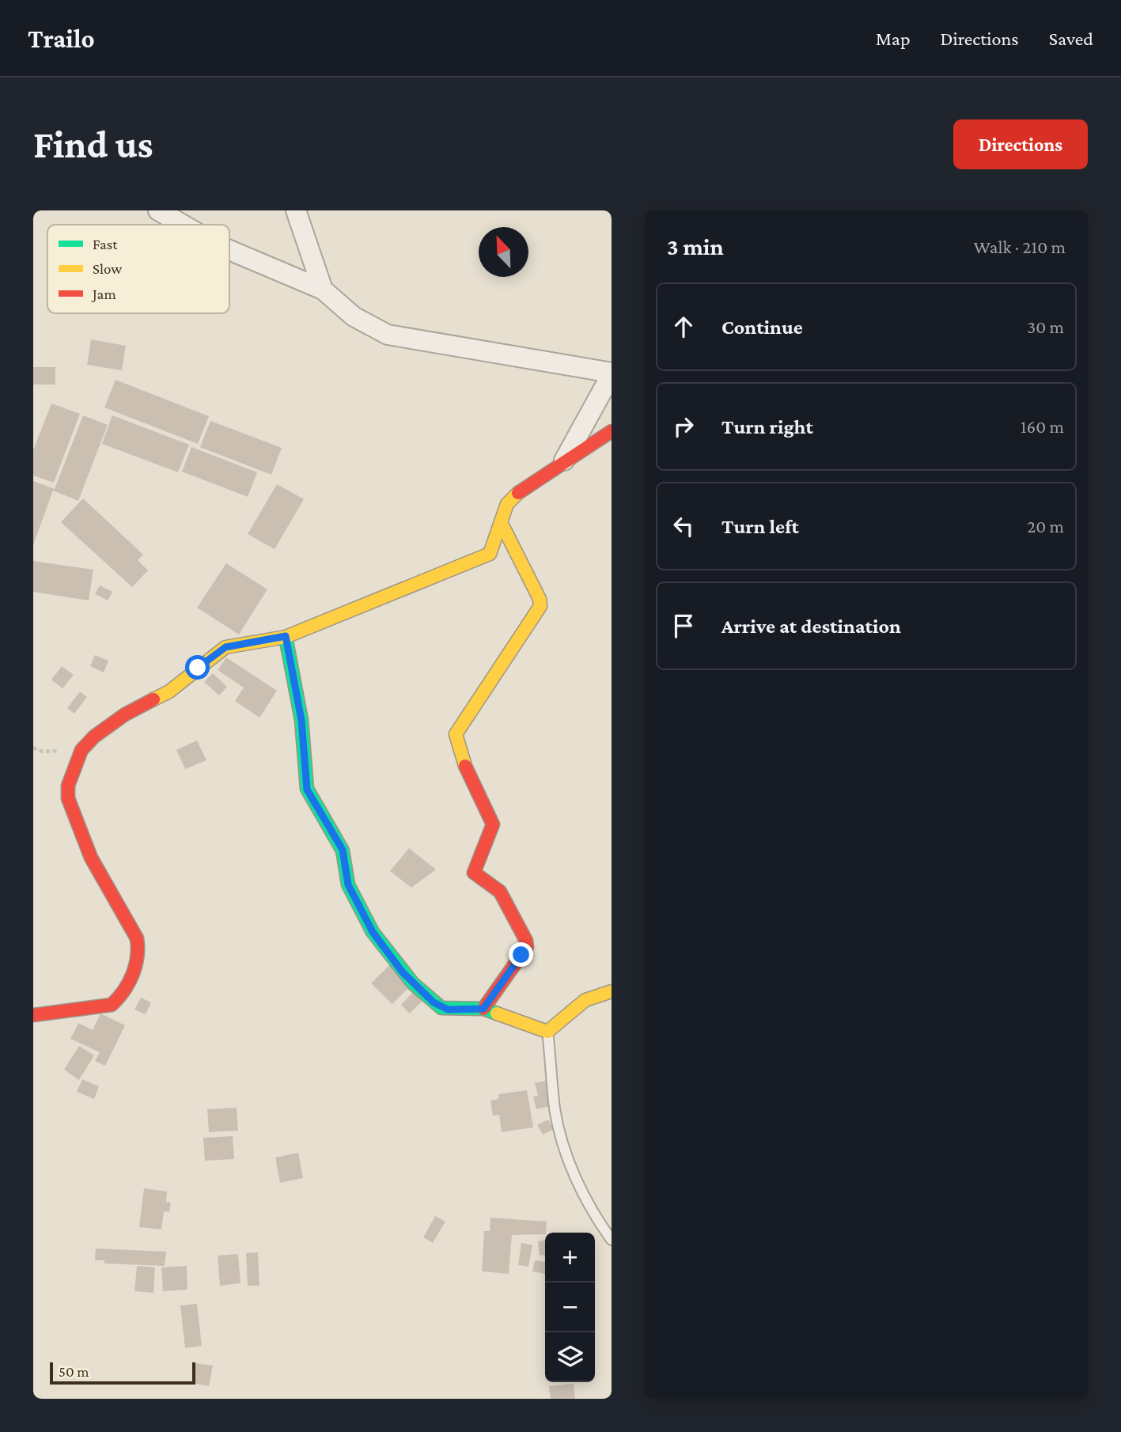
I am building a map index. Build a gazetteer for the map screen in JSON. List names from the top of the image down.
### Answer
{
  "legend": ["Fast", "Slow", "Jam"],
  "scale_bar": "50 m",
  "north": "top left",
  "page": {
    "header": "Trailo",
    "nav": ["Map", "Directions", "Saved"],
    "buttons": "Directions",
    "title": "Find us",
    "heading": ["3 min", "Walk · 210 m"],
    "list": [
      ["Continue", "30 m"],
      ["Turn right", "160 m"],
      ["Turn left", "20 m"],
      "Arrive at destination"
    ],
    "map_buttons": ["+", "−"],
    "scale": "50 m"
  }
}
